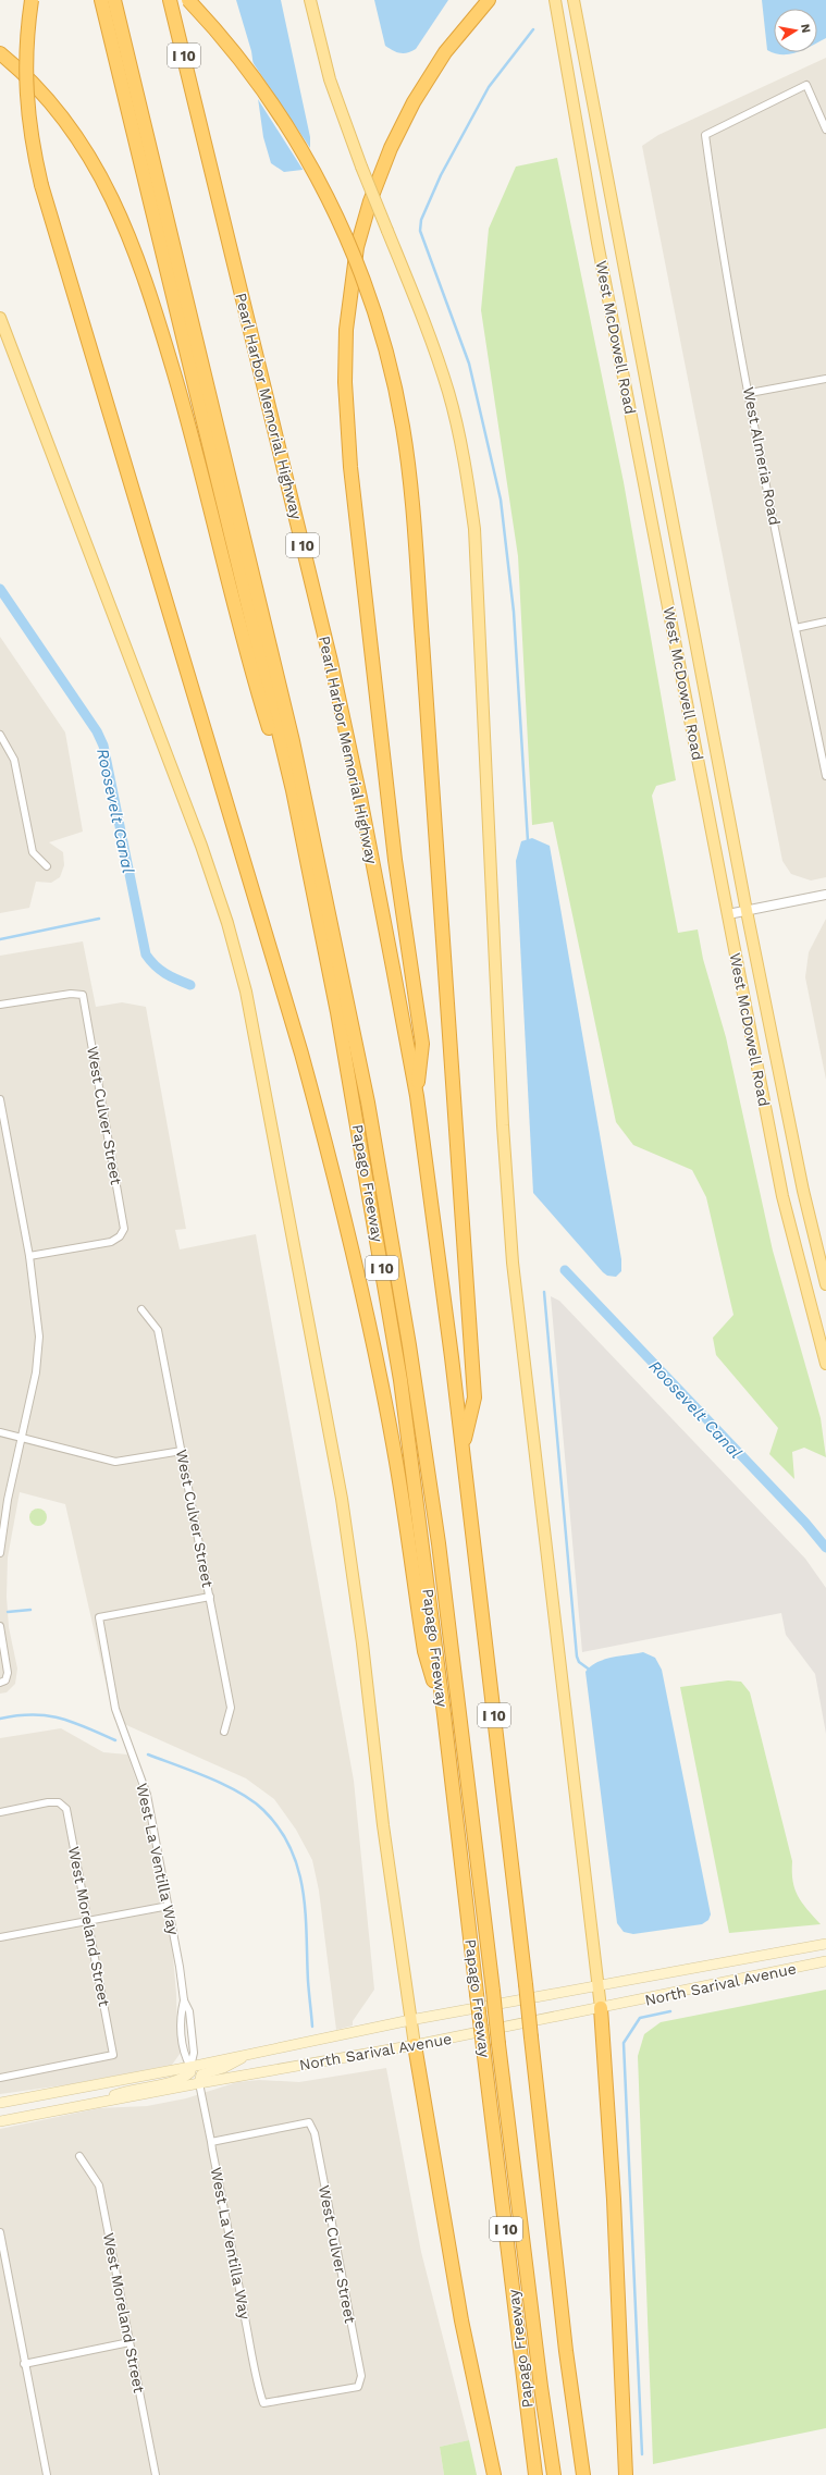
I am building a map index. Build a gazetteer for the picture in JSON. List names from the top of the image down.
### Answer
{
  "streets": {
    "highway": ["I 10", "Pearl Harbor Memorial Highway", "Papago Freeway"],
    "main road": ["West McDowell Road", "North Sarival Avenue"],
    "street": [
      "West Almeria Road",
      "West Culver Street",
      "West La Ventilla Way",
      "West Moreland Street"
    ]
  },
  "crossings": [
    ["I 10", "Pearl Harbor Memorial Highway"],
    ["I 10", "Papago Freeway"],
    ["West Culver Street", "West La Ventilla Way"],
    ["West La Ventilla Way", "North Sarival Avenue"]
  ],
  "water": ["Roosevelt Canal"],
  "north": "right"
}
